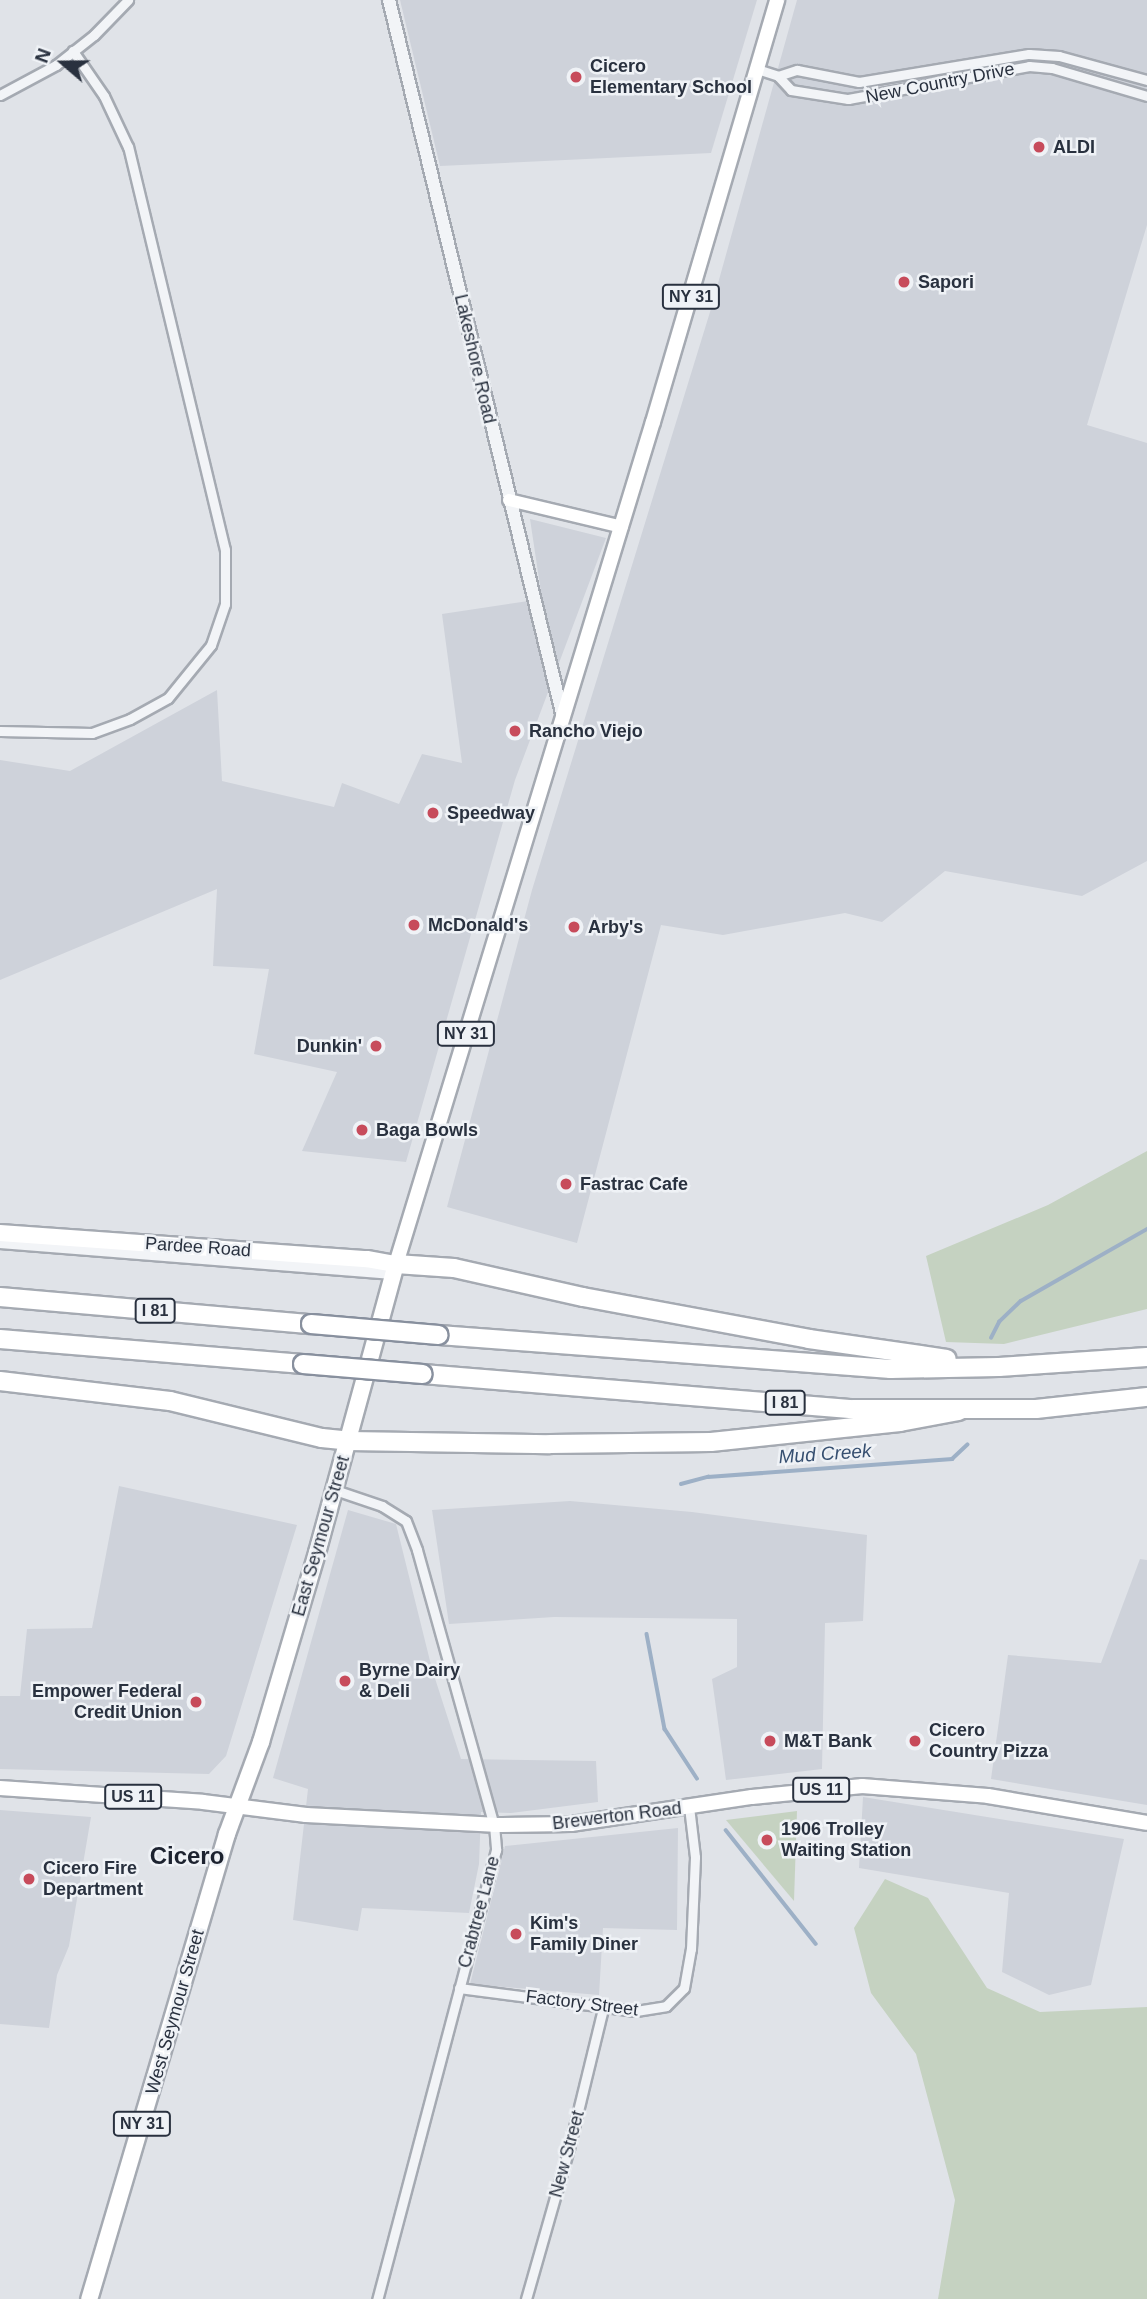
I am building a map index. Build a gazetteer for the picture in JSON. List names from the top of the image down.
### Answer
{
  "streets": {
    "highway": [
      "NY 31",
      "Pardee Road",
      "I 81",
      "East Seymour Street",
      "West Seymour Street"
    ],
    "main road": ["US 11", "Brewerton Road"],
    "street": [
      "New Country Drive",
      "Lakeshore Road",
      "Crabtree Lane",
      "Factory Street",
      "New Street"
    ]
  },
  "crossings": [
    ["New Country Drive", "NY 31"],
    ["NY 31", "Lakeshore Road"],
    ["NY 31", "Pardee Road"],
    ["NY 31", "East Seymour Street"],
    ["Pardee Road", "East Seymour Street"],
    ["East Seymour Street", "Brewerton Road"],
    ["East Seymour Street", "Crabtree Lane"],
    ["East Seymour Street", "West Seymour Street"],
    ["Brewerton Road", "Crabtree Lane"],
    ["Brewerton Road", "Factory Street"],
    ["Brewerton Road", "West Seymour Street"],
    ["Crabtree Lane", "Factory Street"],
    ["Factory Street", "New Street"]
  ],
  "districts": ["Cicero"],
  "water": ["Mud Creek"],
  "places": [
    "Cicero Elementary School",
    "ALDI",
    "Sapori",
    "Rancho Viejo",
    "Speedway",
    "McDonald's",
    "Arby's",
    "Dunkin'",
    "Baga Bowls",
    "Fastrac Cafe",
    "Byrne Dairy & Deli",
    "Empower Federal Credit Union",
    "M&T Bank",
    "Cicero Country Pizza",
    "1906 Trolley Waiting Station",
    "Cicero Fire Department",
    "Kim's Family Diner"
  ],
  "north": "left"
}
